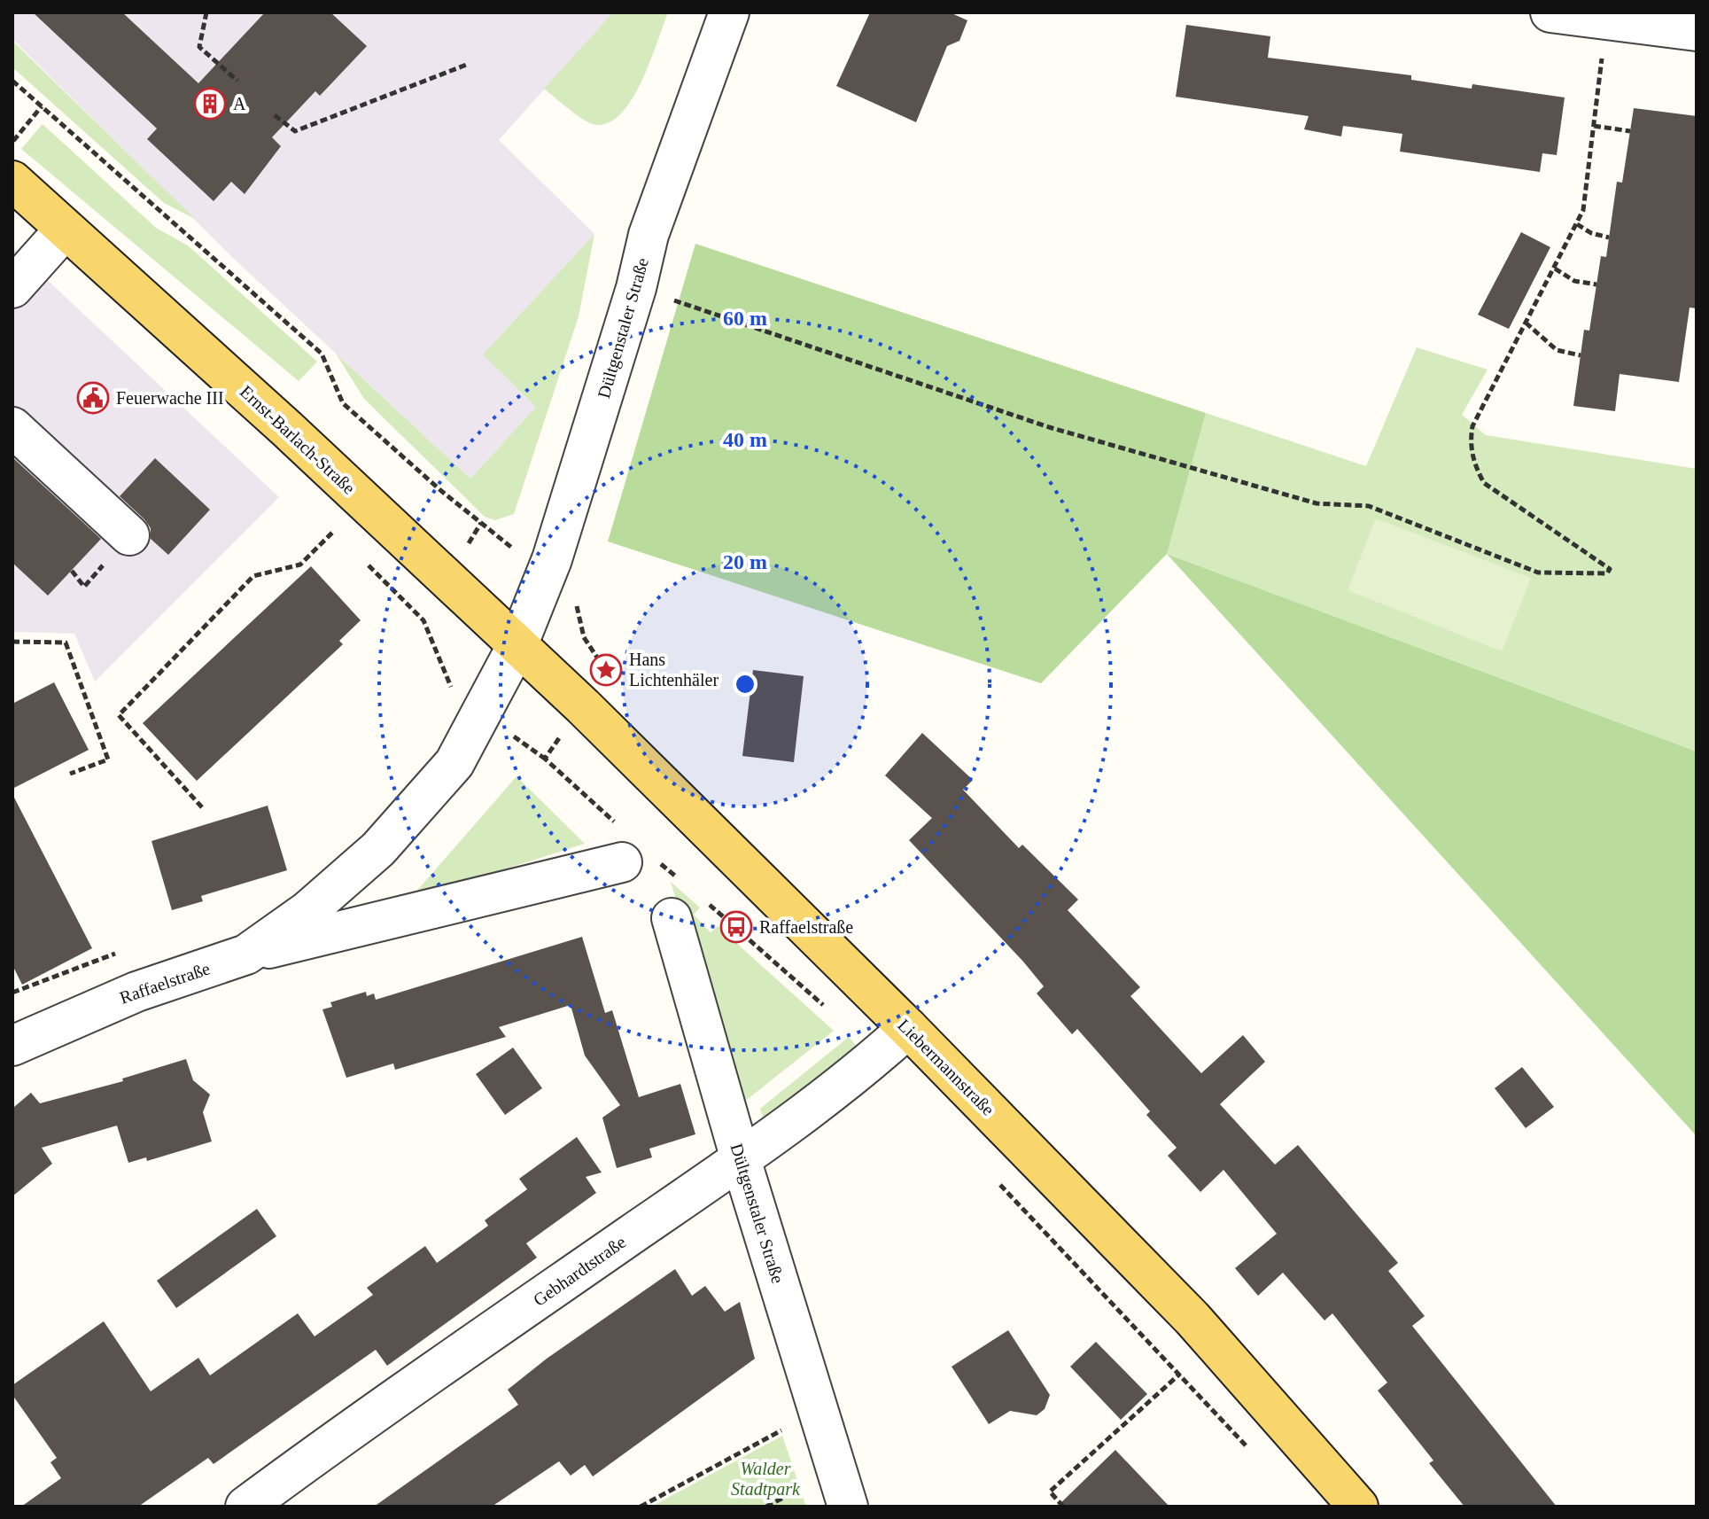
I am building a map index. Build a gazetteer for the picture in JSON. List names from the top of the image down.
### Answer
{
  "streets": {
    "main road": ["Ernst-Barlach-Straße", "Liebermannstraße"],
    "street": ["Dültgenstaler Straße", "Raffaelstraße", "Gebhardtstraße"]
  },
  "crossings": [
    ["Dültgenstaler Straße", "Ernst-Barlach-Straße"],
    ["Dültgenstaler Straße", "Raffaelstraße"],
    ["Dültgenstaler Straße", "Liebermannstraße"],
    ["Dültgenstaler Straße", "Gebhardtstraße"],
    ["Ernst-Barlach-Straße", "Raffaelstraße"],
    ["Ernst-Barlach-Straße", "Liebermannstraße"],
    ["Raffaelstraße", "Liebermannstraße"],
    ["Liebermannstraße", "Gebhardtstraße"]
  ],
  "parks": ["Walder Stadtpark"],
  "places": {
    "building": ["A"],
    "public building": ["Feuerwache III"],
    "place": ["Hans Lichtenhäler"],
    "bus stop": ["Raffaelstraße"]
  },
  "rings": ["60 m", "40 m", "20 m"]
}
